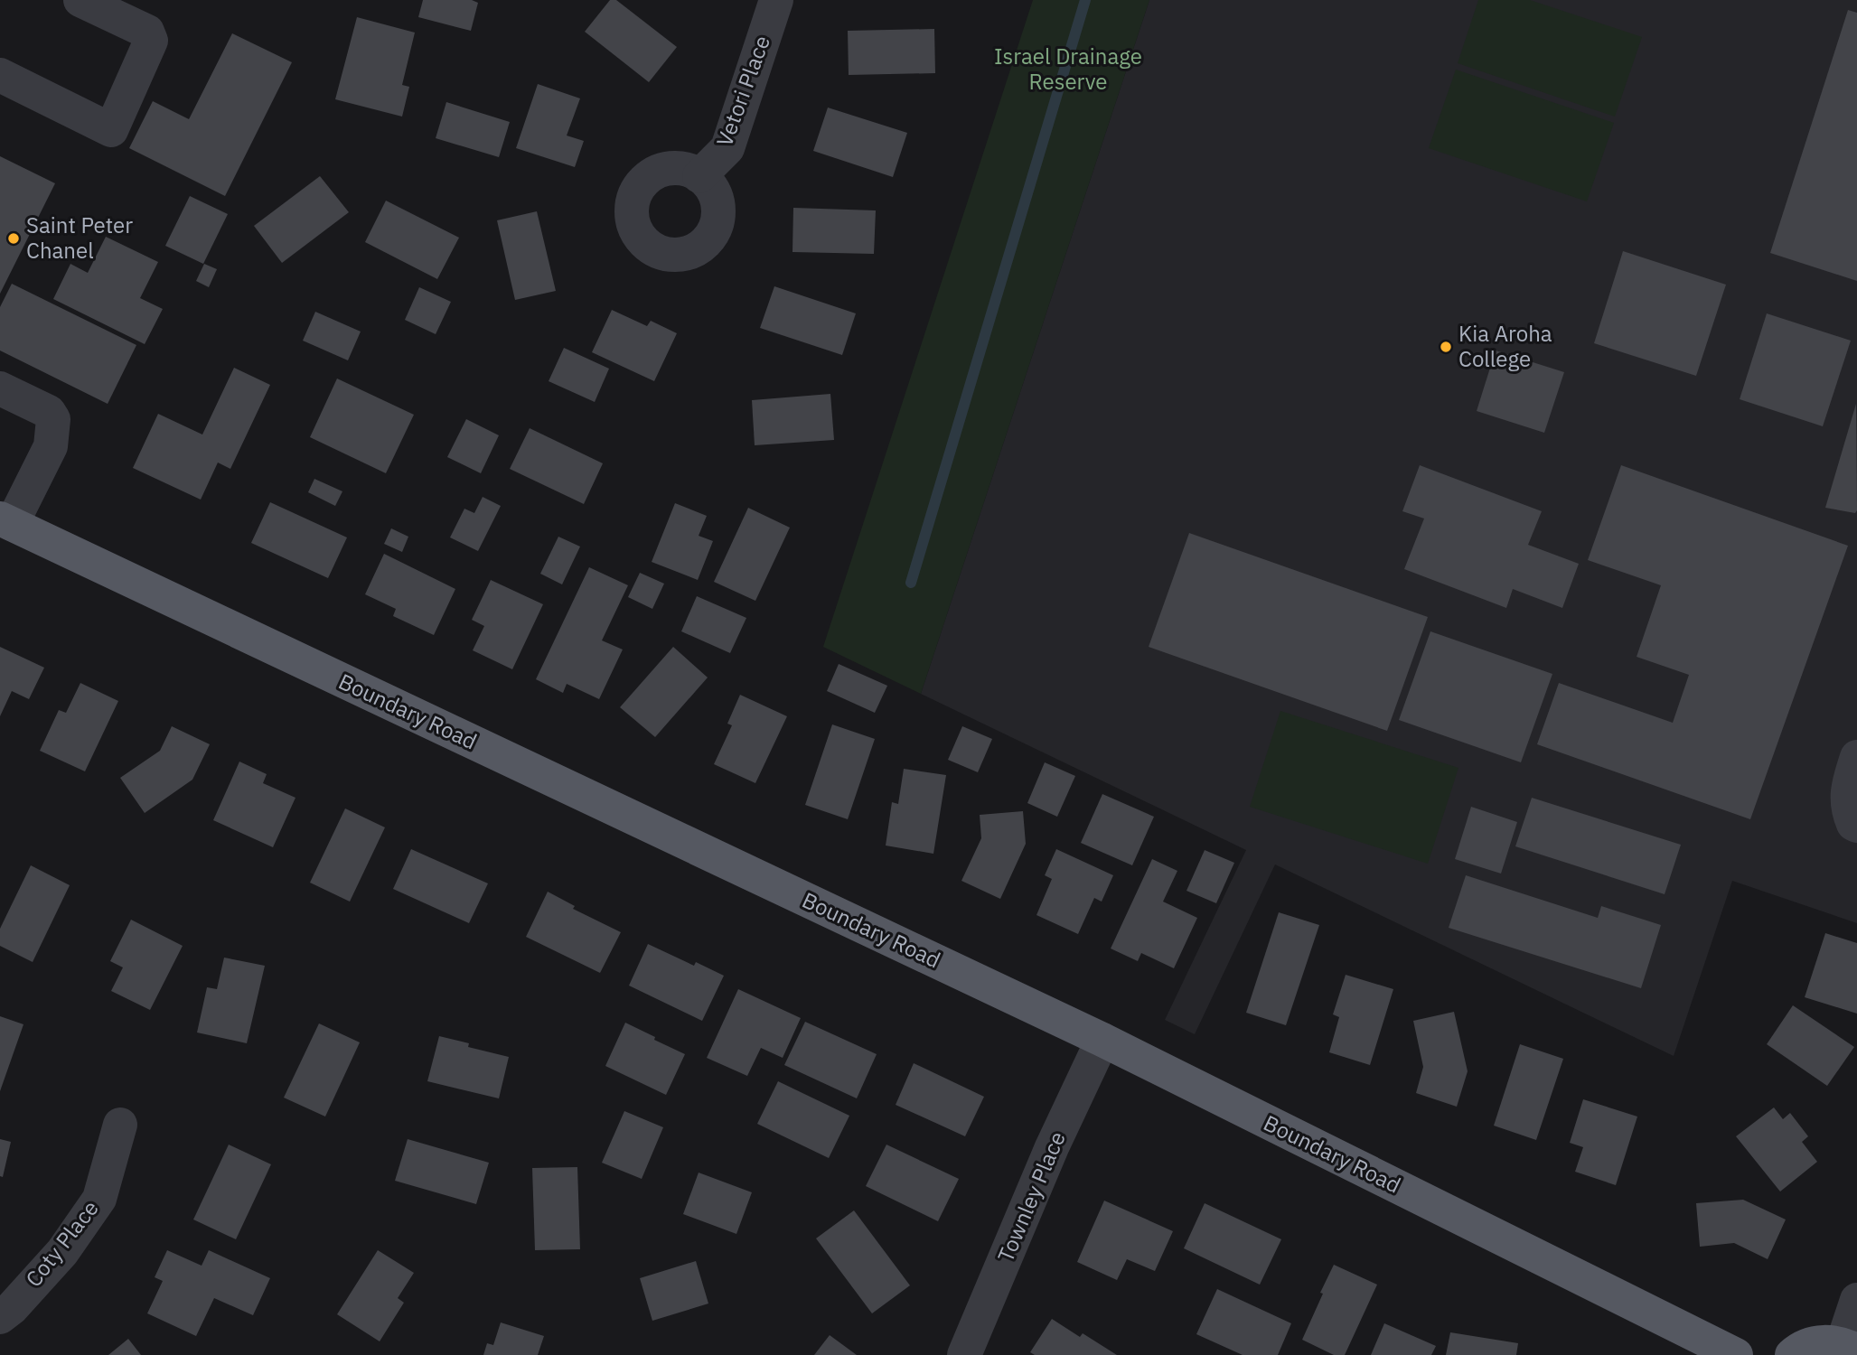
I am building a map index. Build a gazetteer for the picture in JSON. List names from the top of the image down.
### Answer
{
  "streets": {
    "main road": ["Boundary Road"],
    "street": ["Vetori Place", "Townley Place", "Coty Place"]
  },
  "crossings": [
    ["Boundary Road", "Townley Place"]
  ],
  "parks": ["Israel Drainage Reserve"],
  "places": ["Saint Peter Chanel", "Kia Aroha College"]
}
